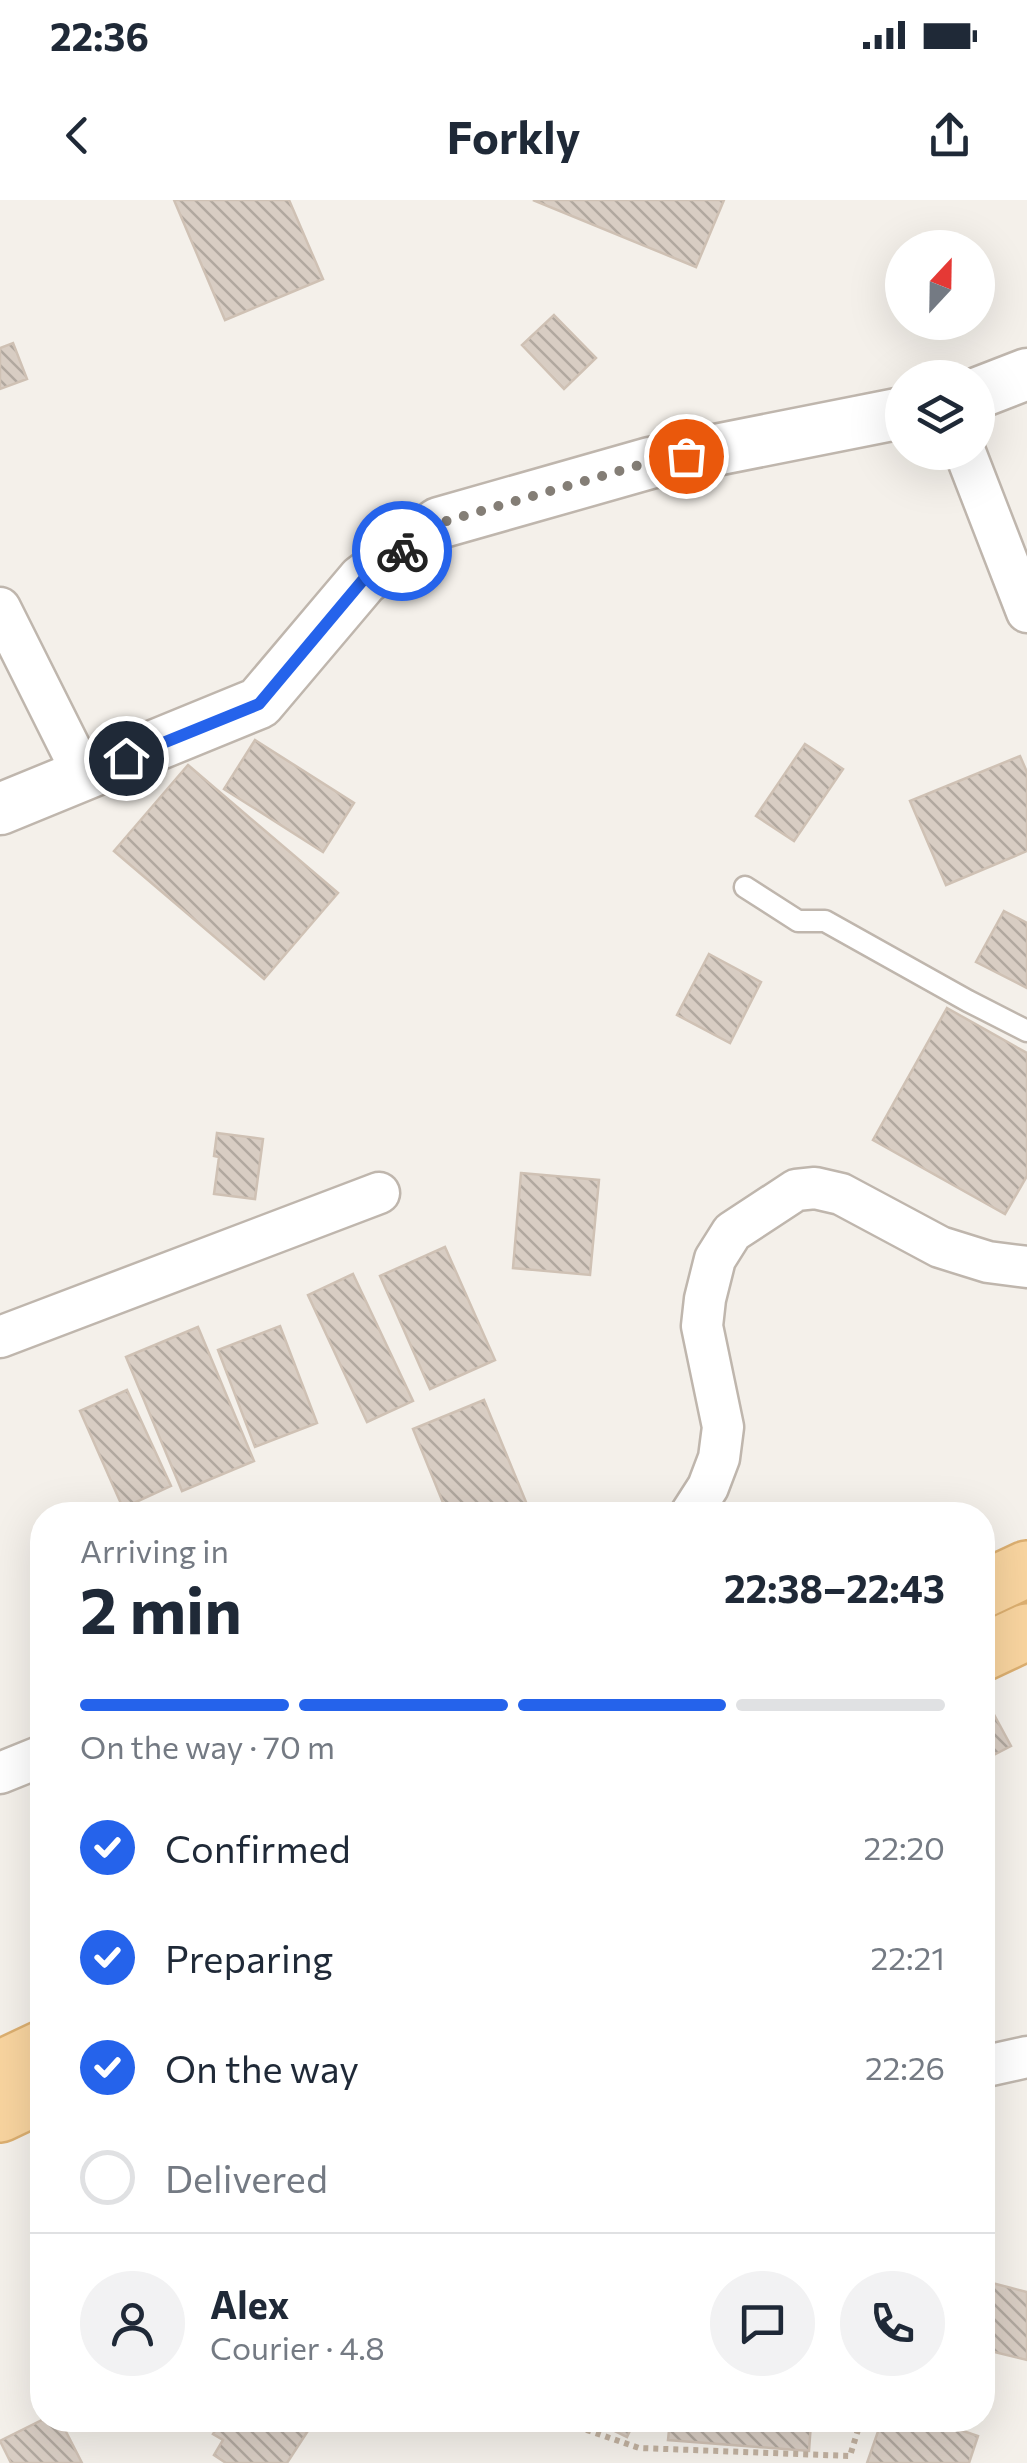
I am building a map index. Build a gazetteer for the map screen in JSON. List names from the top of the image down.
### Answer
{
  "north": "top",
  "page": {
    "status": "22:36",
    "header": "Forkly",
    "heading": ["2 min", "Arriving in", "22:38–22:43"],
    "panel": ["Alex", "Courier · 4.8"],
    "bar": "On the way · 70 m",
    "list": [
      ["Confirmed", "22:20"],
      ["Preparing", "22:21"],
      ["On the way", "22:26"],
      "Delivered"
    ]
  }
}
